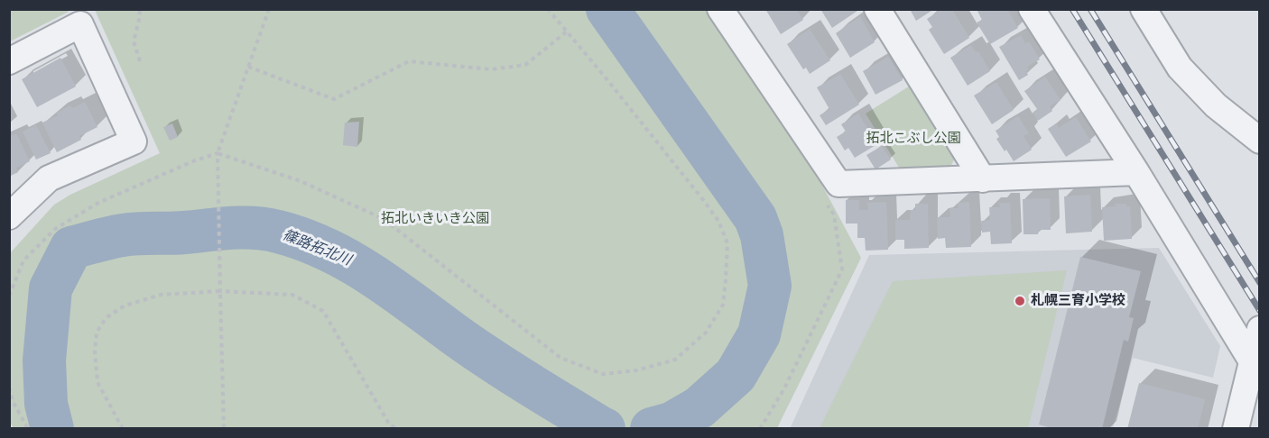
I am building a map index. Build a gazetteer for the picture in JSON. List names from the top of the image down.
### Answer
{
  "water": ["篠路拓北川"],
  "parks": ["拓北こぶし公園", "拓北いきいき公園"],
  "places": ["札幌三育小学校"]
}
